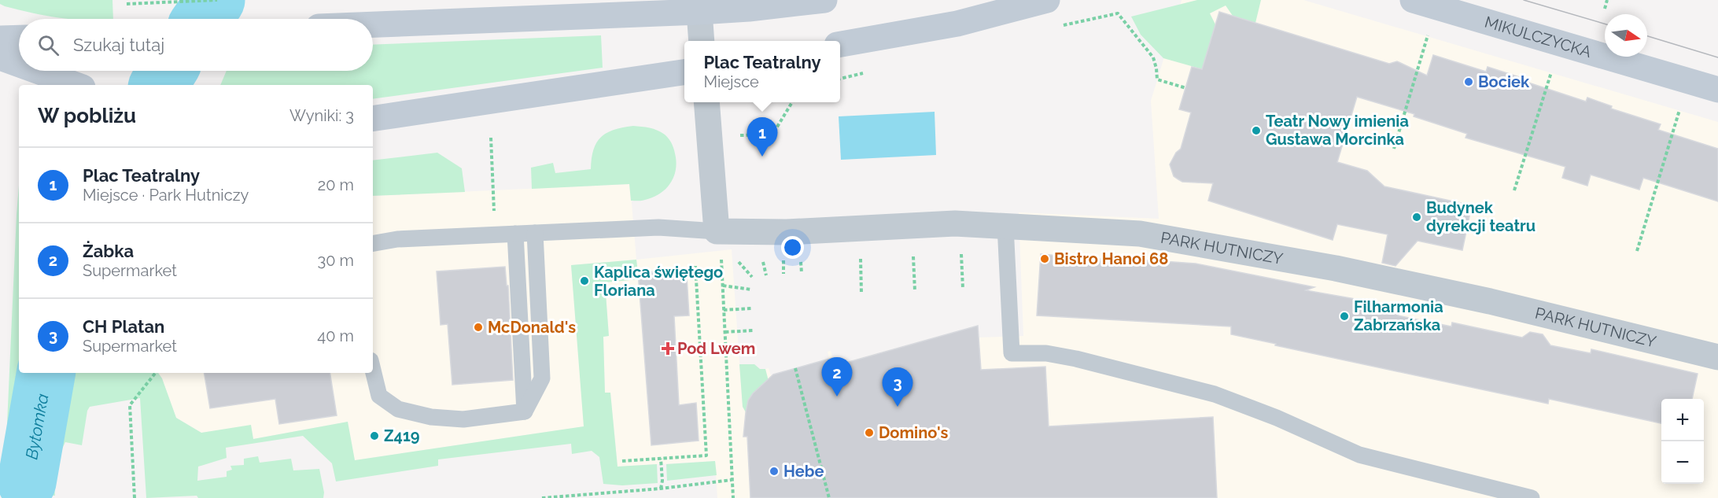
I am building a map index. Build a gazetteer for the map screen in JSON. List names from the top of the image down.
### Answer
{
  "streets": {
    "main road": ["MIKULCZYCKA"],
    "street": ["PARK HUTNICZY"]
  },
  "water": ["Bytomka"],
  "places": {
    "other": [
      "Bociek",
      "Teatr Nowy imienia Gustawa Morcinka",
      "Budynek dyrekcji teatru",
      "Bistro Hanoi 68",
      "Kaplica świętego Floriana",
      "Filharmonia Zabrzańska",
      "McDonald's",
      "Domino's",
      "Z419",
      "Hebe"
    ],
    "health": ["Pod Lwem"]
  },
  "north": "right",
  "page": {
    "search": "Szukaj tutaj",
    "popup": ["Plac Teatralny", "Miejsce"],
    "heading": ["W pobliżu", "Wyniki: 3"],
    "pins": ["1", "2", "3"],
    "list": [
      {
        "mark": "1",
        "name": "Plac Teatralny",
        "note": "Miejsce · Park Hutniczy",
        "value": "20 m"
      },
      {
        "mark": "2",
        "name": "Żabka",
        "note": "Supermarket",
        "value": "30 m"
      },
      {
        "mark": "3",
        "name": "CH Platan",
        "note": "Supermarket",
        "value": "40 m"
      }
    ],
    "map_buttons": ["+", "−"]
  }
}
